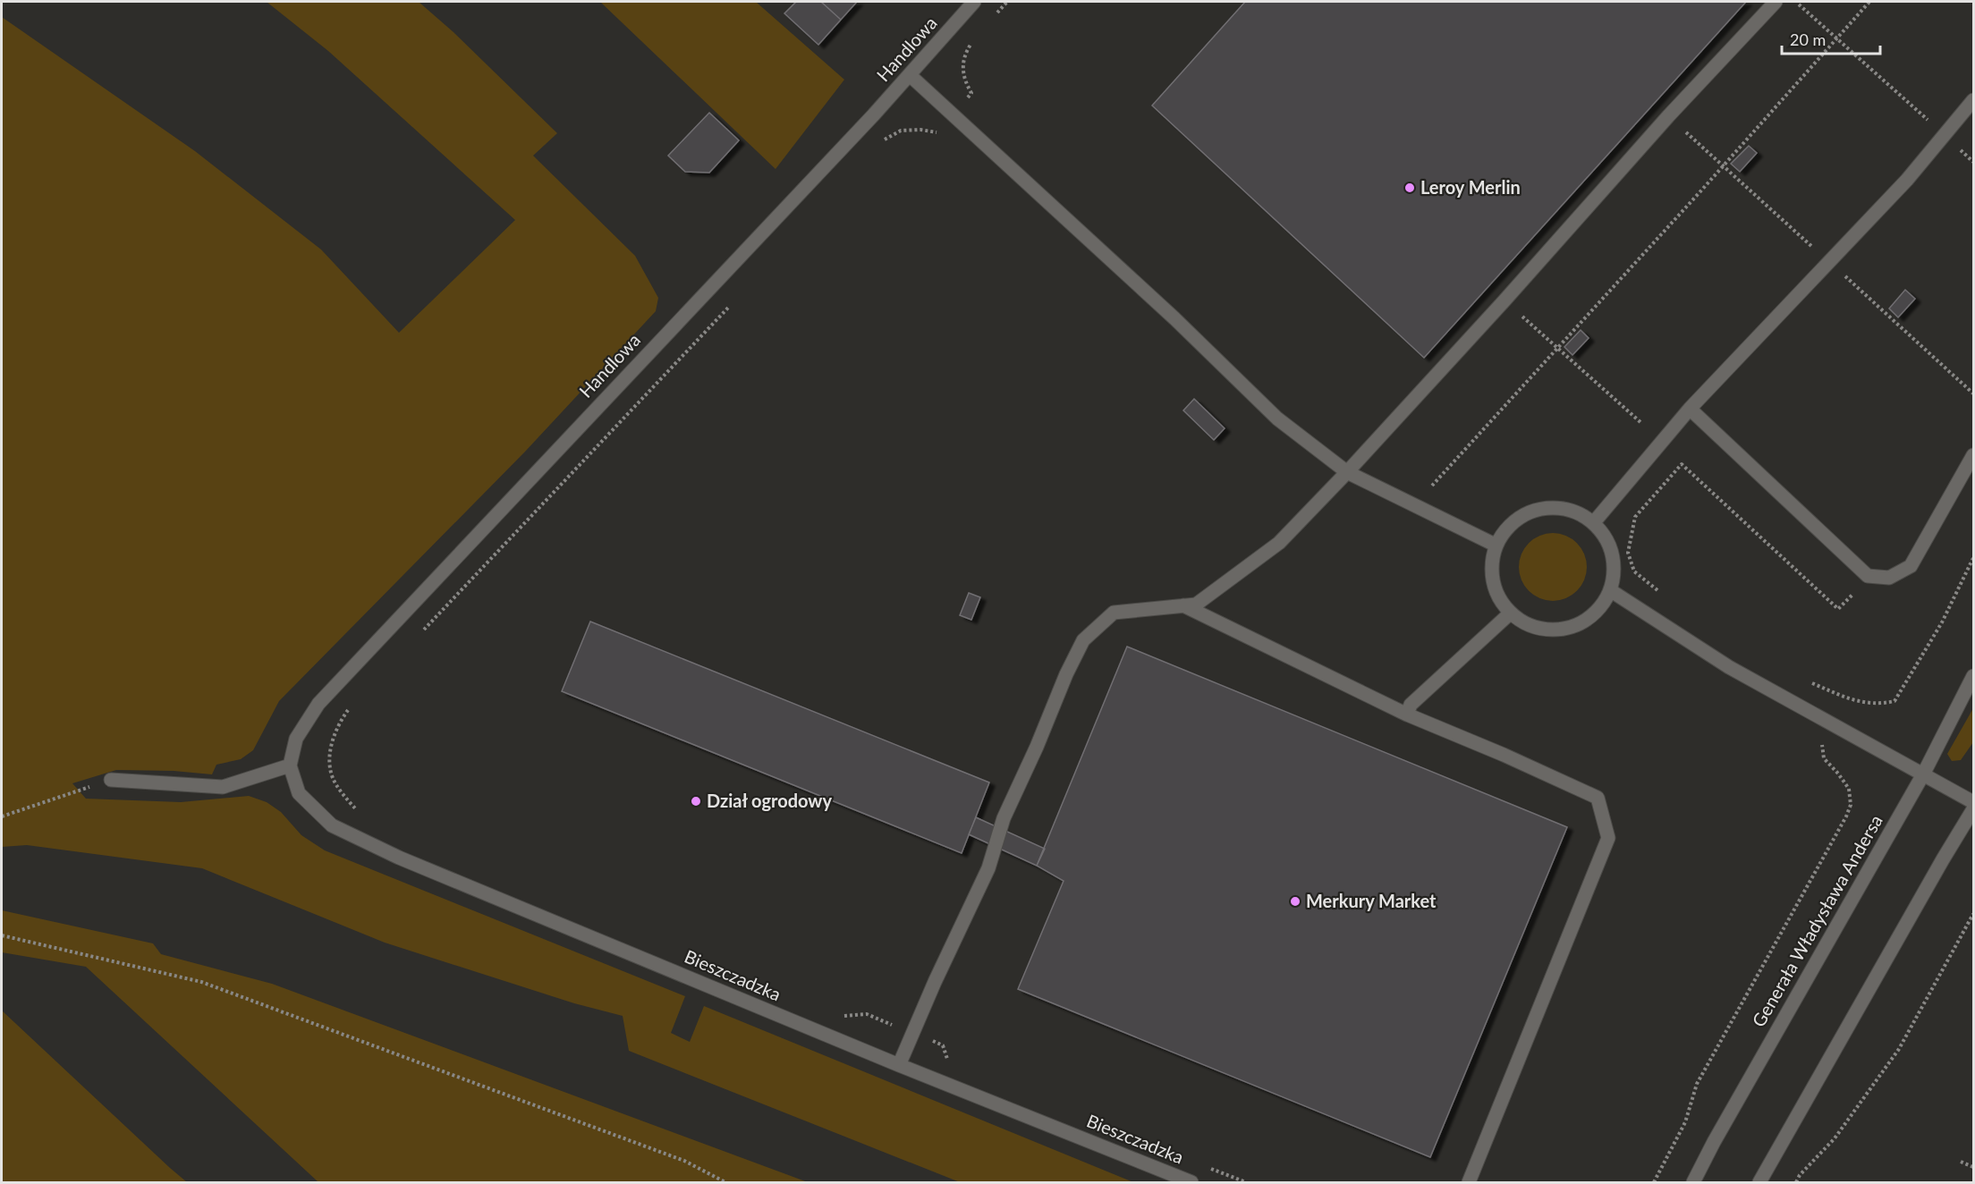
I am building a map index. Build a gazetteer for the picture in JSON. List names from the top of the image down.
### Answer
{
  "streets": {
    "street": ["Handlowa", "Generała Władysława Andersa", "Bieszczadzka"]
  },
  "crossings": [
    ["Handlowa", "Bieszczadzka"]
  ],
  "places": ["Leroy Merlin", "Dział ogrodowy", "Merkury Market"],
  "scale_bar": "20 m"
}
